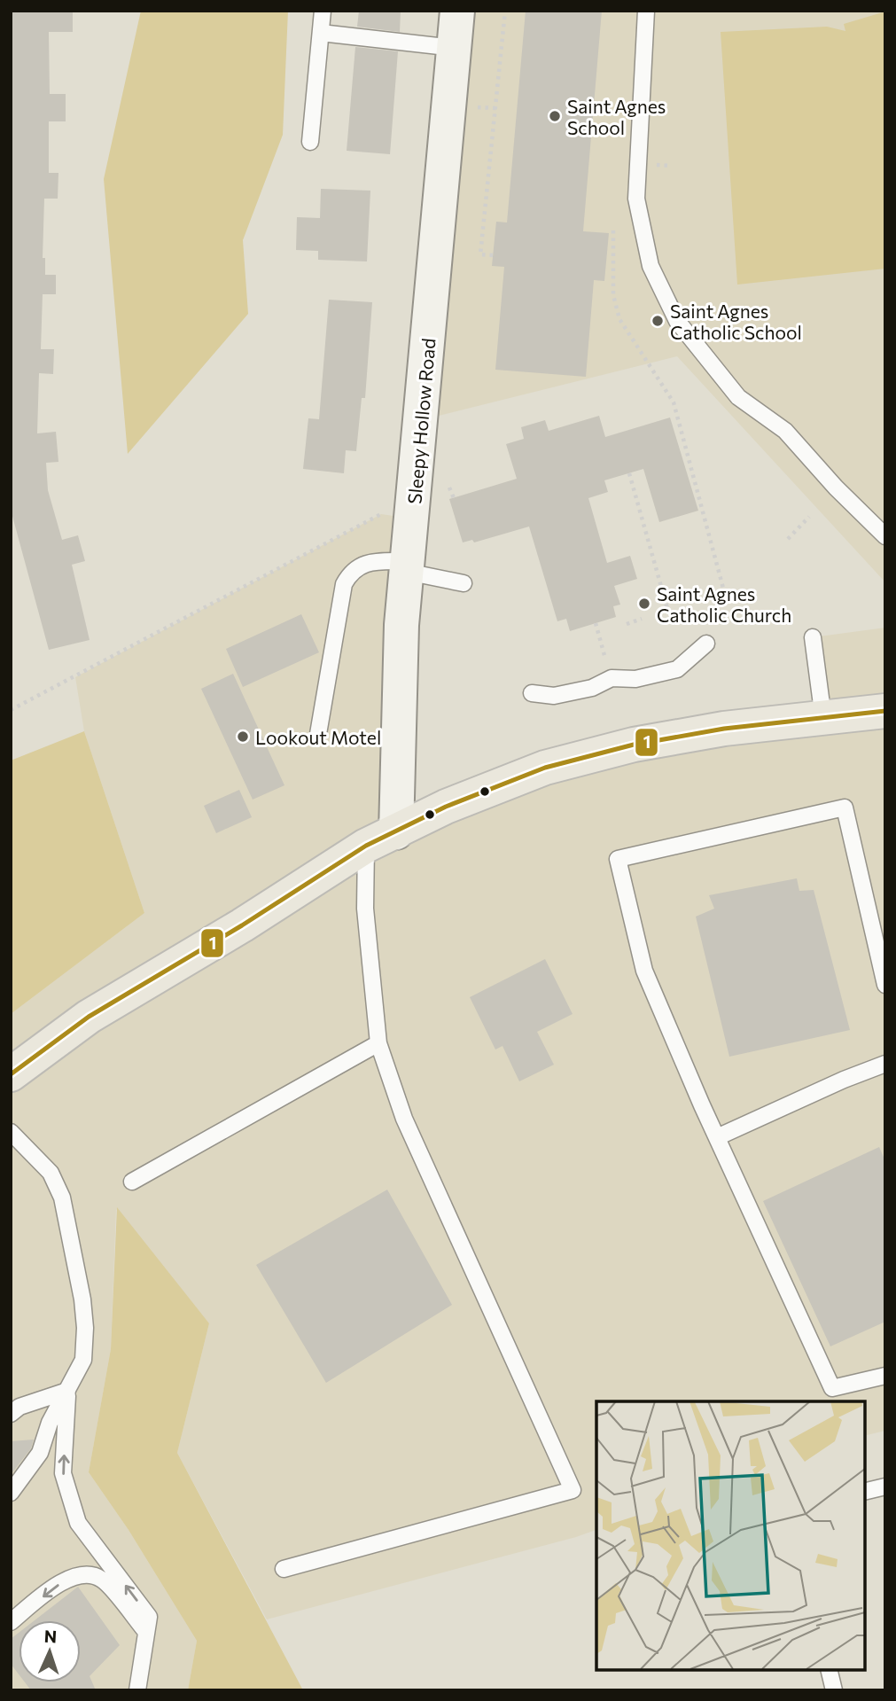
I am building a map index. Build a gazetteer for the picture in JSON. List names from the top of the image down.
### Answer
{
  "streets": {
    "main road": ["Sleepy Hollow Road"]
  },
  "places": [
    "Saint Agnes School",
    "Saint Agnes Catholic School",
    "Saint Agnes Catholic Church",
    "Lookout Motel"
  ],
  "lines": ["transit line 1"],
  "north": "top"
}
